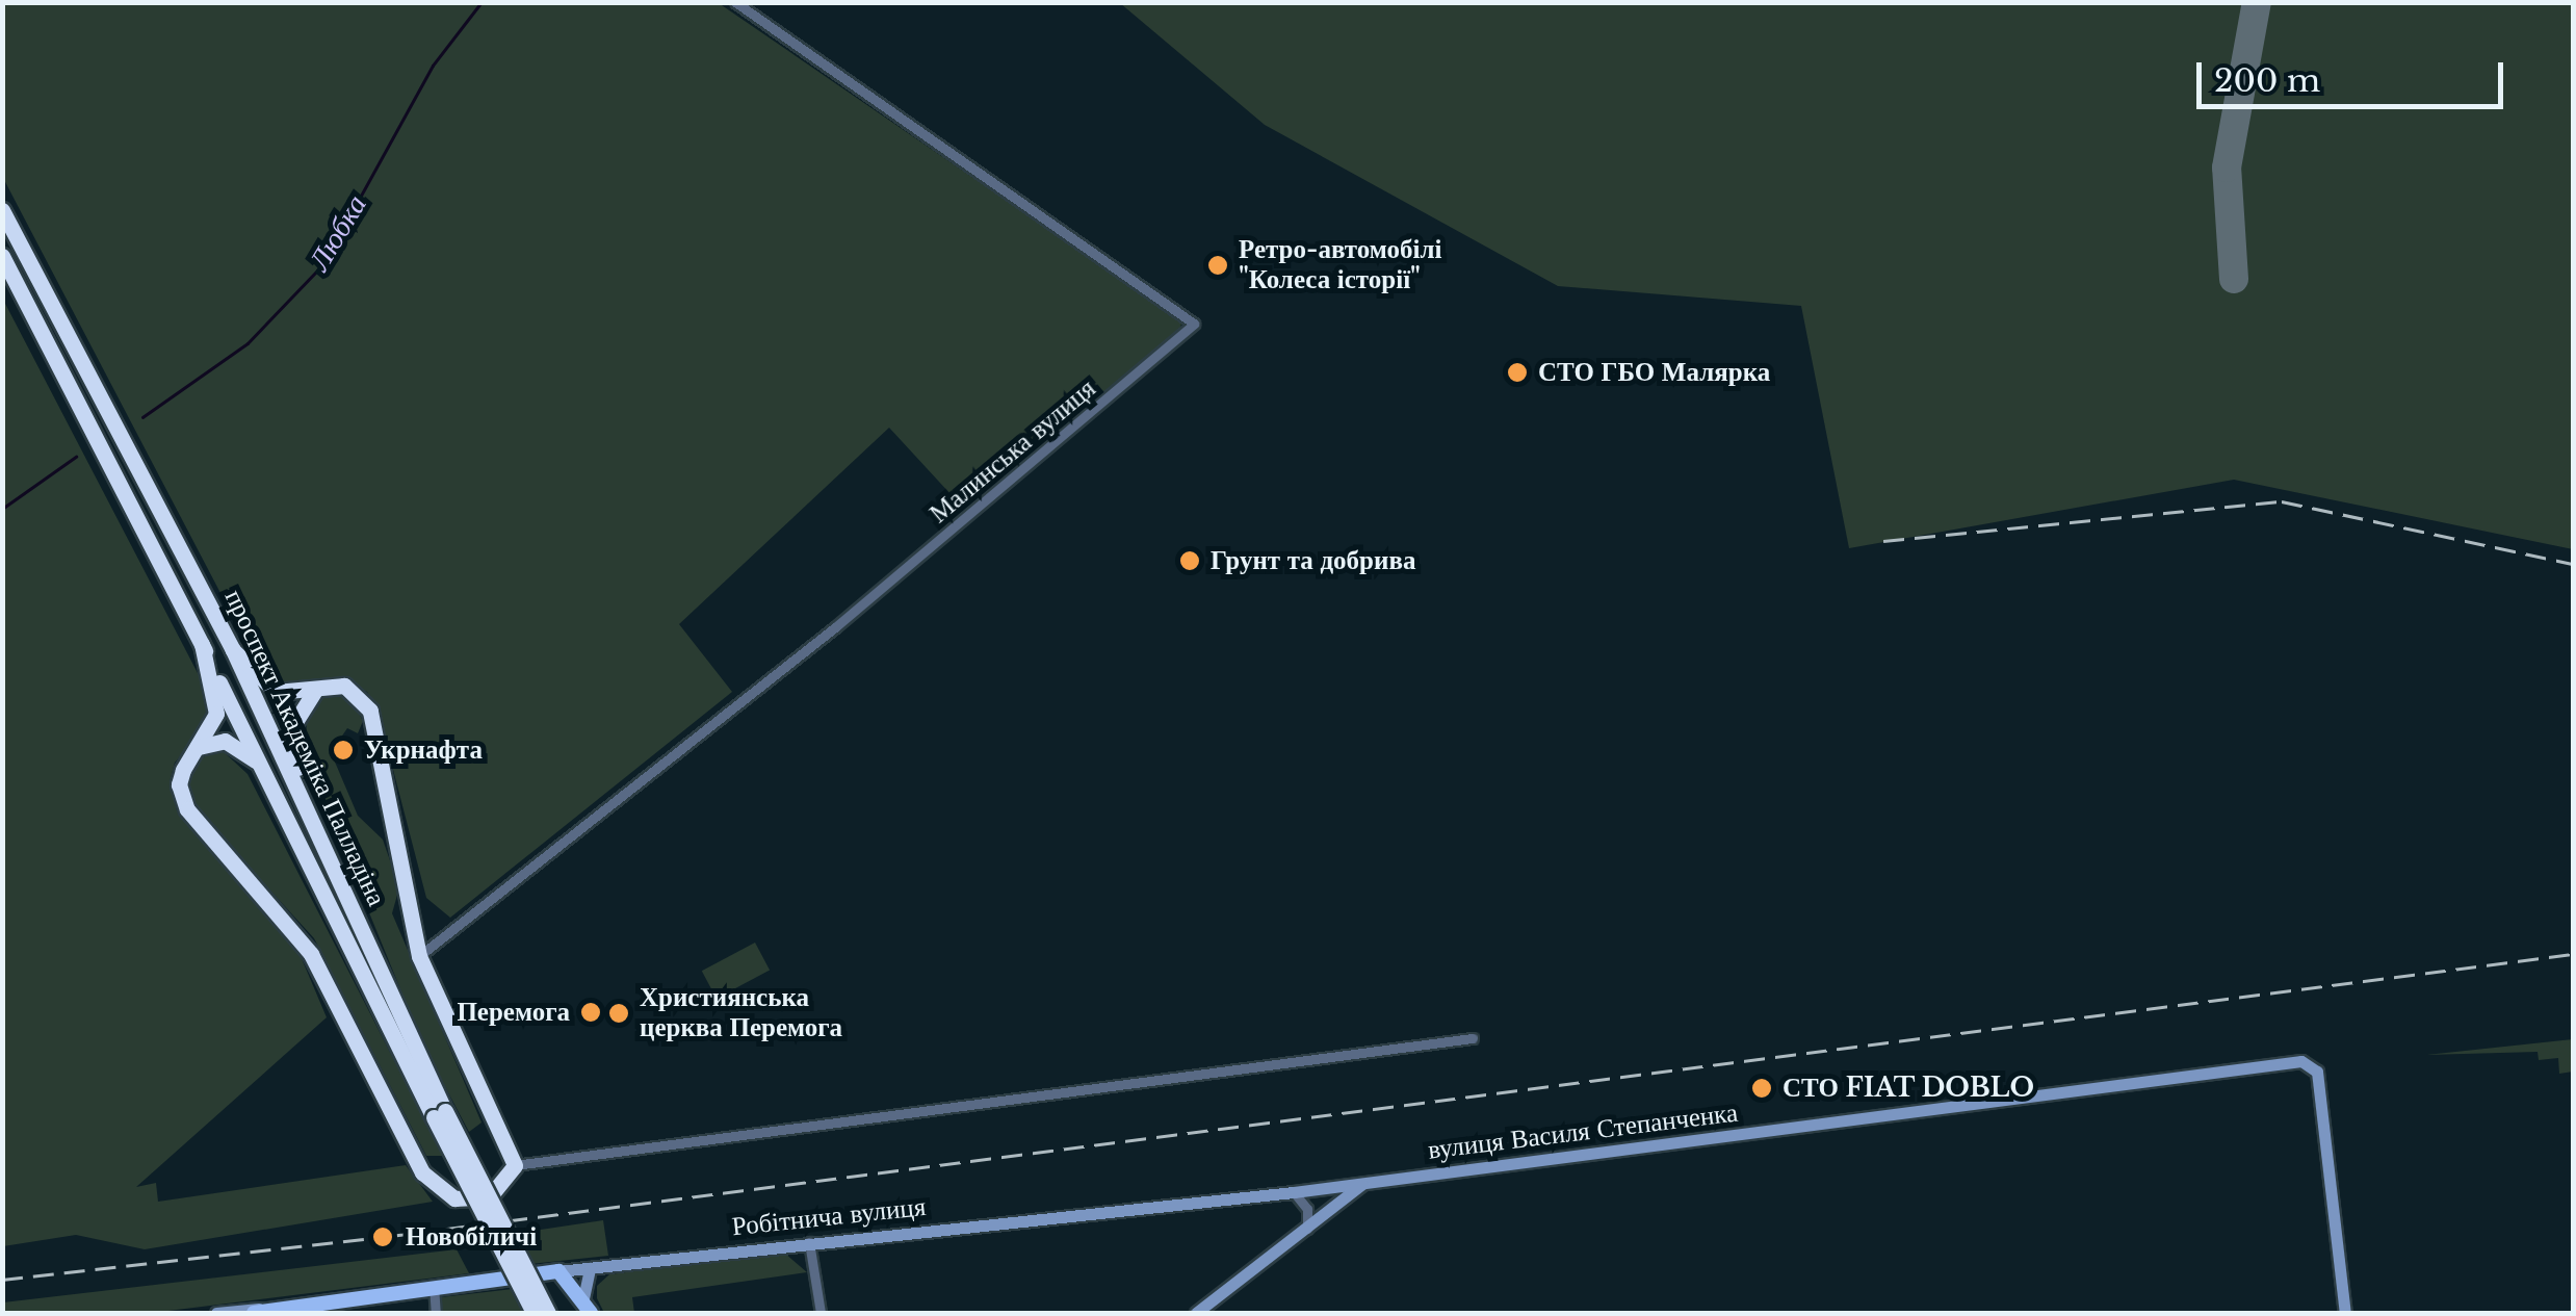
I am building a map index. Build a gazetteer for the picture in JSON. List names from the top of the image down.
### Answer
{
  "streets": {
    "highway": ["проспект Академіка Палладіна"],
    "main road": ["Робітнича вулиця"],
    "street": ["Малинська вулиця", "вулиця Василя Степанченка"]
  },
  "crossings": [
    ["вулиця Василя Степанченка", "Робітнича вулиця"]
  ],
  "water": ["Любка"],
  "places": [
    "Ретро-автомобілі \"Колеса історії\"",
    "СТО ГБО Малярка",
    "Грунт та добрива",
    "Укрнафта",
    "Перемога",
    "Християнська церква Перемога",
    "СТО FIAT DOBLO",
    "Новобіличі"
  ],
  "scale_bar": "200 m"
}
